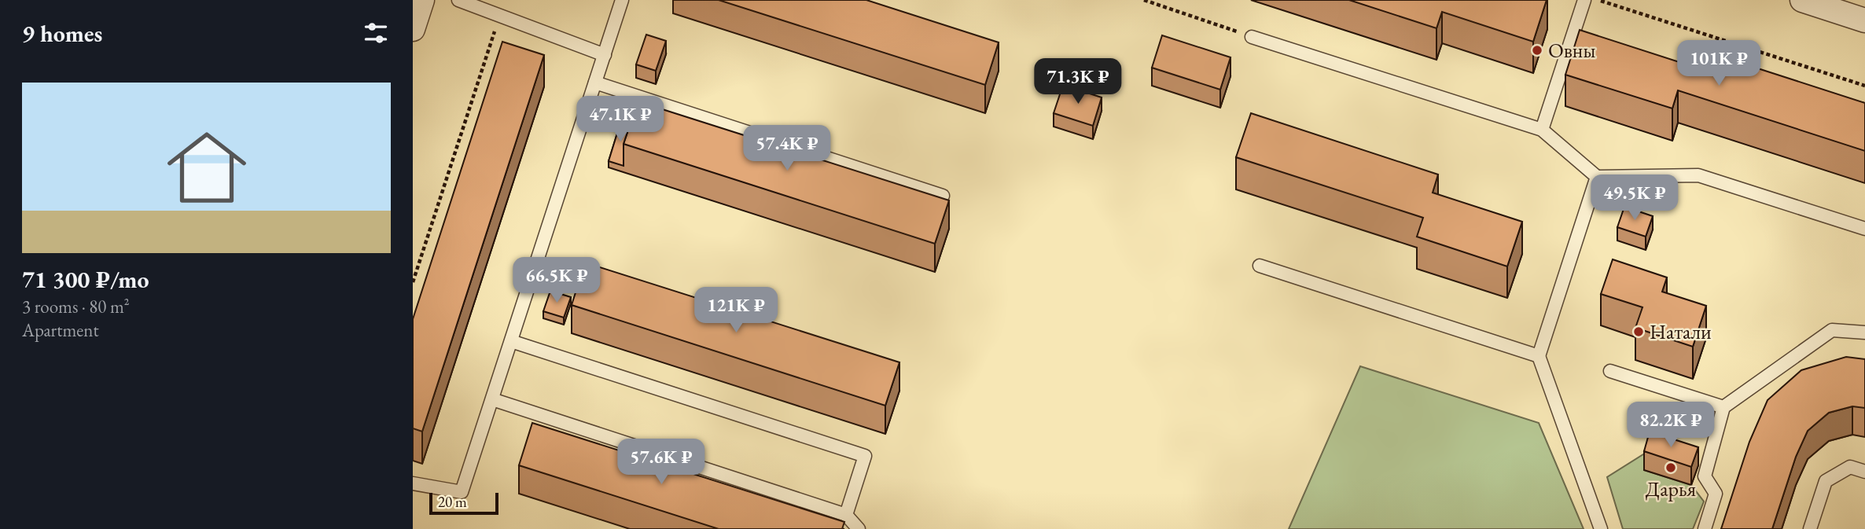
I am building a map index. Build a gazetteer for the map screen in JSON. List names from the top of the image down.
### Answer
{
  "places": ["Овны", "Натали", "Дарья"],
  "scale_bar": "20 m",
  "page": {
    "heading": "9 homes",
    "price": [
      "101K ₽",
      "71.3K ₽",
      "47.1K ₽",
      "57.4K ₽",
      "49.5K ₽",
      "66.5K ₽",
      "121K ₽",
      "82.2K ₽",
      "57.6K ₽"
    ],
    "list": [
      {
        "name": "71 300 ₽/mo",
        "note": "3 rooms · 80 m² · Apartment"
      }
    ],
    "scale": "20 m"
  }
}
